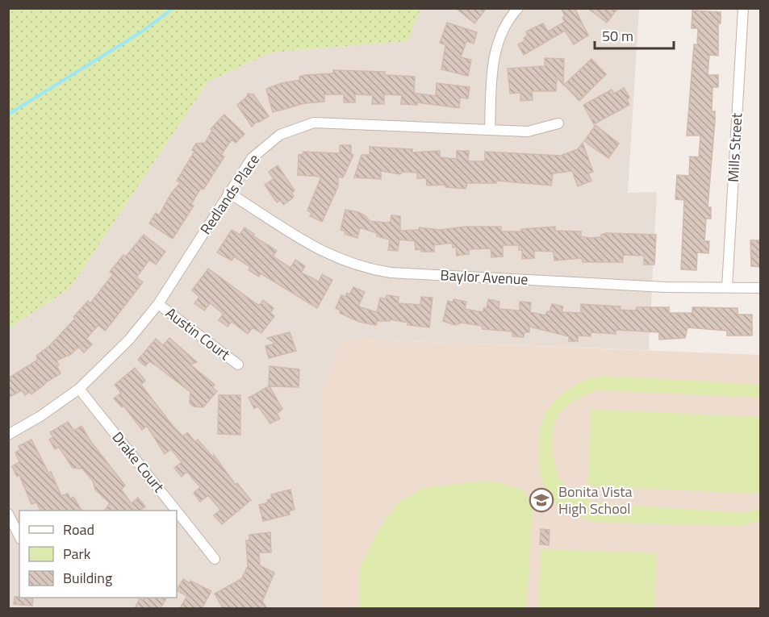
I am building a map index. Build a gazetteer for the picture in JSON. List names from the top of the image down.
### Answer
{
  "streets": {
    "street": [
      "Mills Street",
      "Redlands Place",
      "Baylor Avenue",
      "Austin Court",
      "Drake Court"
    ]
  },
  "crossings": [
    ["Mills Street", "Baylor Avenue"],
    ["Redlands Place", "Baylor Avenue"],
    ["Redlands Place", "Austin Court"],
    ["Redlands Place", "Drake Court"]
  ],
  "places": {
    "school or university": ["Bonita Vista High School"]
  },
  "legend": ["Road", "Park", "Building"],
  "scale_bar": "50 m"
}
